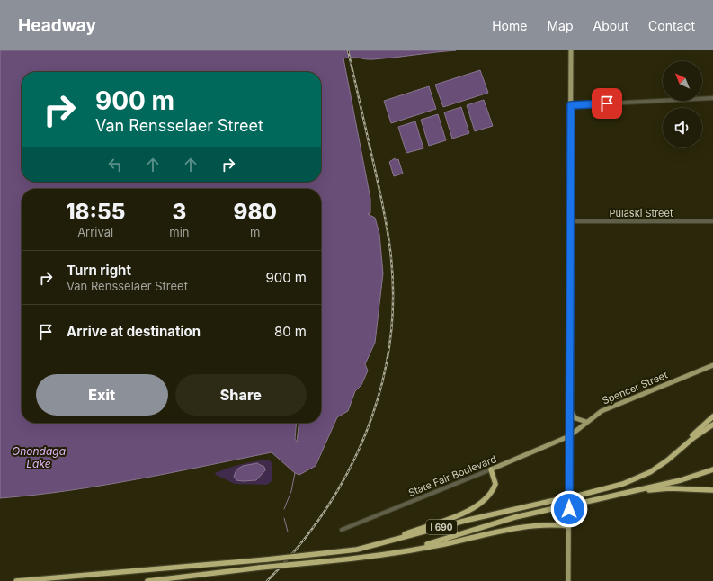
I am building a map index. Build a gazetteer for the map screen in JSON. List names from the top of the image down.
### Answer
{
  "streets": {
    "highway": ["I 690"],
    "main road": ["Spencer Street", "State Fair Boulevard"],
    "street": ["Pulaski Street"]
  },
  "crossings": [
    ["Spencer Street", "State Fair Boulevard"]
  ],
  "water": ["Onondaga Lake"],
  "north": "top left",
  "page": {
    "header": "Headway",
    "nav": [
      "Home",
      "Map",
      "About",
      "Contact"
    ],
    "turn": ["900 m", "Van Rensselaer Street"],
    "eta": [
      "18:55",
      "Arrival",
      "3",
      "min",
      "980",
      "m"
    ],
    "list": [
      {
        "name": "Turn right",
        "note": "Van Rensselaer Street",
        "value": "900 m"
      },
      {
        "name": "Arrive at destination",
        "value": "80 m"
      }
    ],
    "buttons": ["Exit", "Share"]
  }
}
